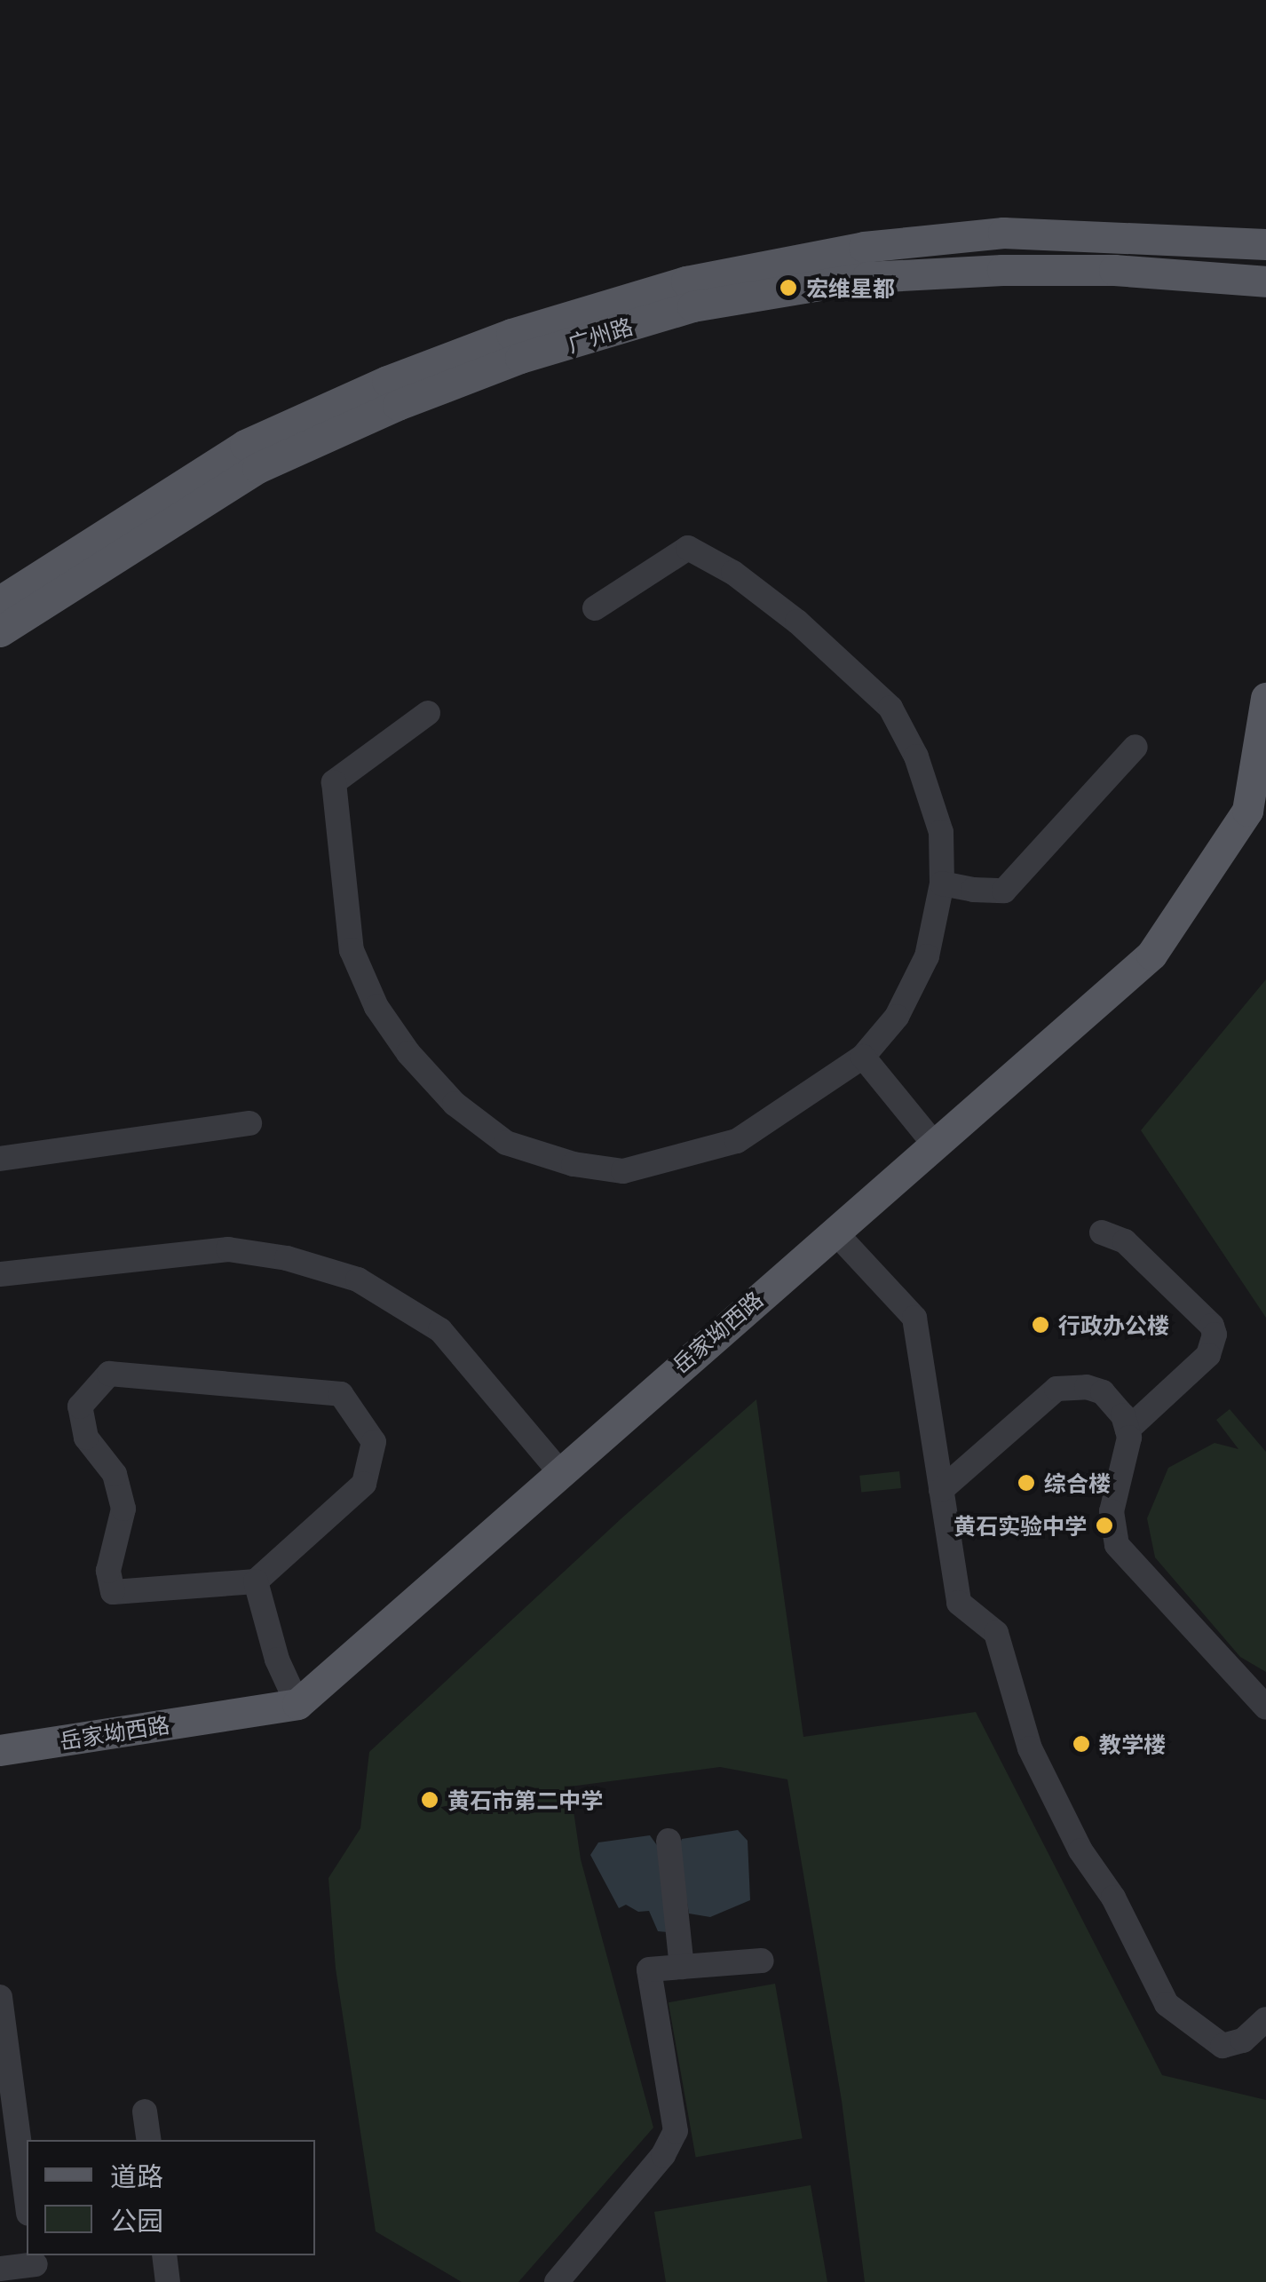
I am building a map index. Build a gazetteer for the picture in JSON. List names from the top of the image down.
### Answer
{
  "streets": {
    "main road": ["广州路", "岳家坳西路"]
  },
  "places": [
    "宏维星都",
    "行政办公楼",
    "综合楼",
    "黄石实验中学",
    "教学楼",
    "黄石市第二中学"
  ],
  "legend": ["道路", "公园"]
}
